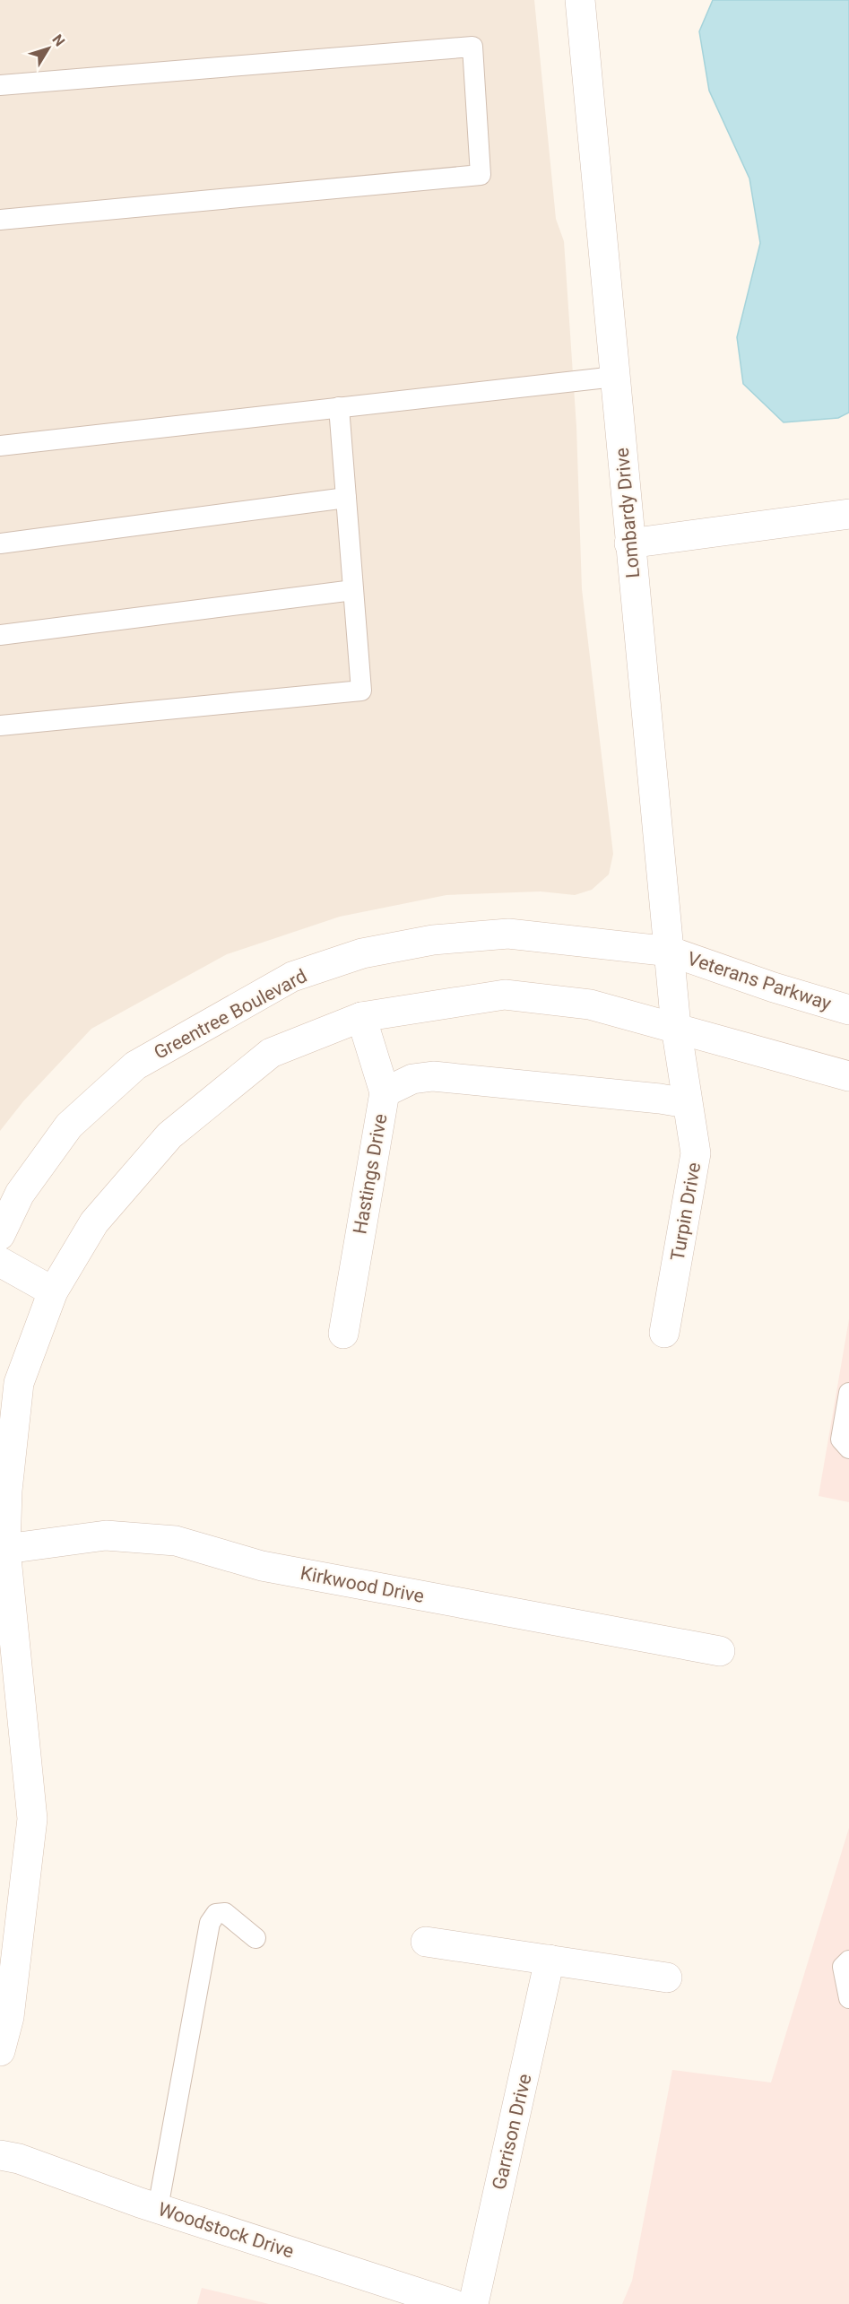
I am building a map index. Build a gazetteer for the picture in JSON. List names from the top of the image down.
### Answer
{
  "streets": {
    "street": [
      "Lombardy Drive",
      "Veterans Parkway",
      "Greentree Boulevard",
      "Hastings Drive",
      "Turpin Drive",
      "Kirkwood Drive",
      "Garrison Drive",
      "Woodstock Drive"
    ]
  },
  "crossings": [
    ["Lombardy Drive", "Veterans Parkway"],
    ["Lombardy Drive", "Greentree Boulevard"],
    ["Lombardy Drive", "Turpin Drive"],
    ["Veterans Parkway", "Greentree Boulevard"]
  ],
  "north": "top right"
}
